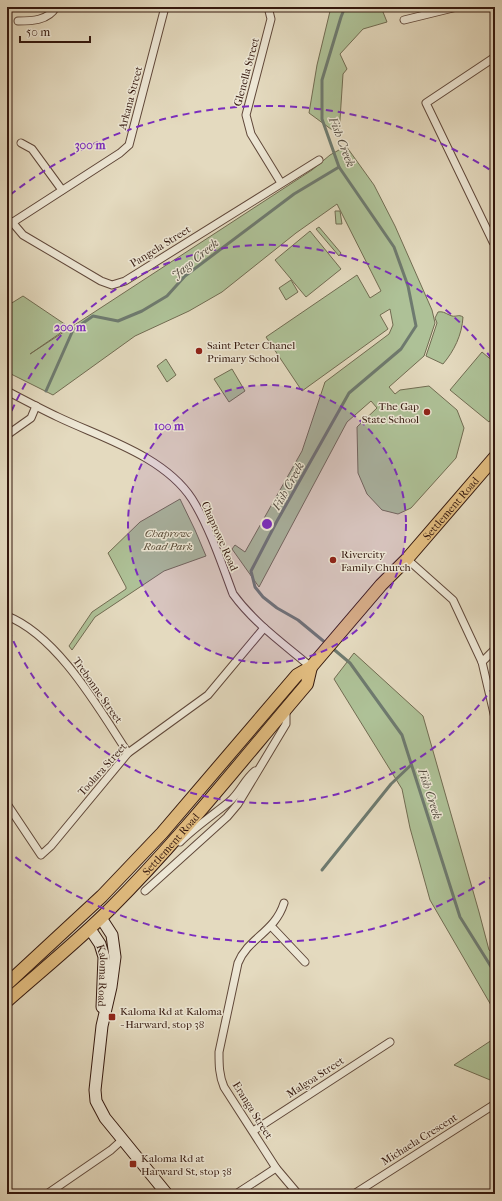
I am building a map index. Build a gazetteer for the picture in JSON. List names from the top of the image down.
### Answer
{
  "streets": {
    "main road": ["Settlement Road"],
    "street": [
      "Glenella Street",
      "Arkana Street",
      "Pangela Street",
      "Chaprowe Road",
      "Trebonne Street",
      "Toolara Street",
      "Kaloma Road",
      "Malgoa Street",
      "Eranga Street",
      "Michaela Crescent"
    ]
  },
  "crossings": [
    ["Glenella Street", "Pangela Street"],
    ["Arkana Street", "Pangela Street"],
    ["Settlement Road", "Chaprowe Road"],
    ["Settlement Road", "Kaloma Road"],
    ["Chaprowe Road", "Toolara Street"],
    ["Trebonne Street", "Toolara Street"],
    ["Malgoa Street", "Eranga Street"]
  ],
  "water": ["Fish Creek", "Jago Creek"],
  "parks": ["Chaprowe Road Park"],
  "places": {
    "other": ["Saint Peter Chanel Primary School", "The Gap State School", "Rivercity Family Church"],
    "transit": ["Kaloma Rd at Kaloma - Harward, stop 38", "Kaloma Rd at Harward St, stop 38"]
  },
  "scale_bar": "50 m",
  "rings": ["300 m", "200 m", "100 m"]
}
